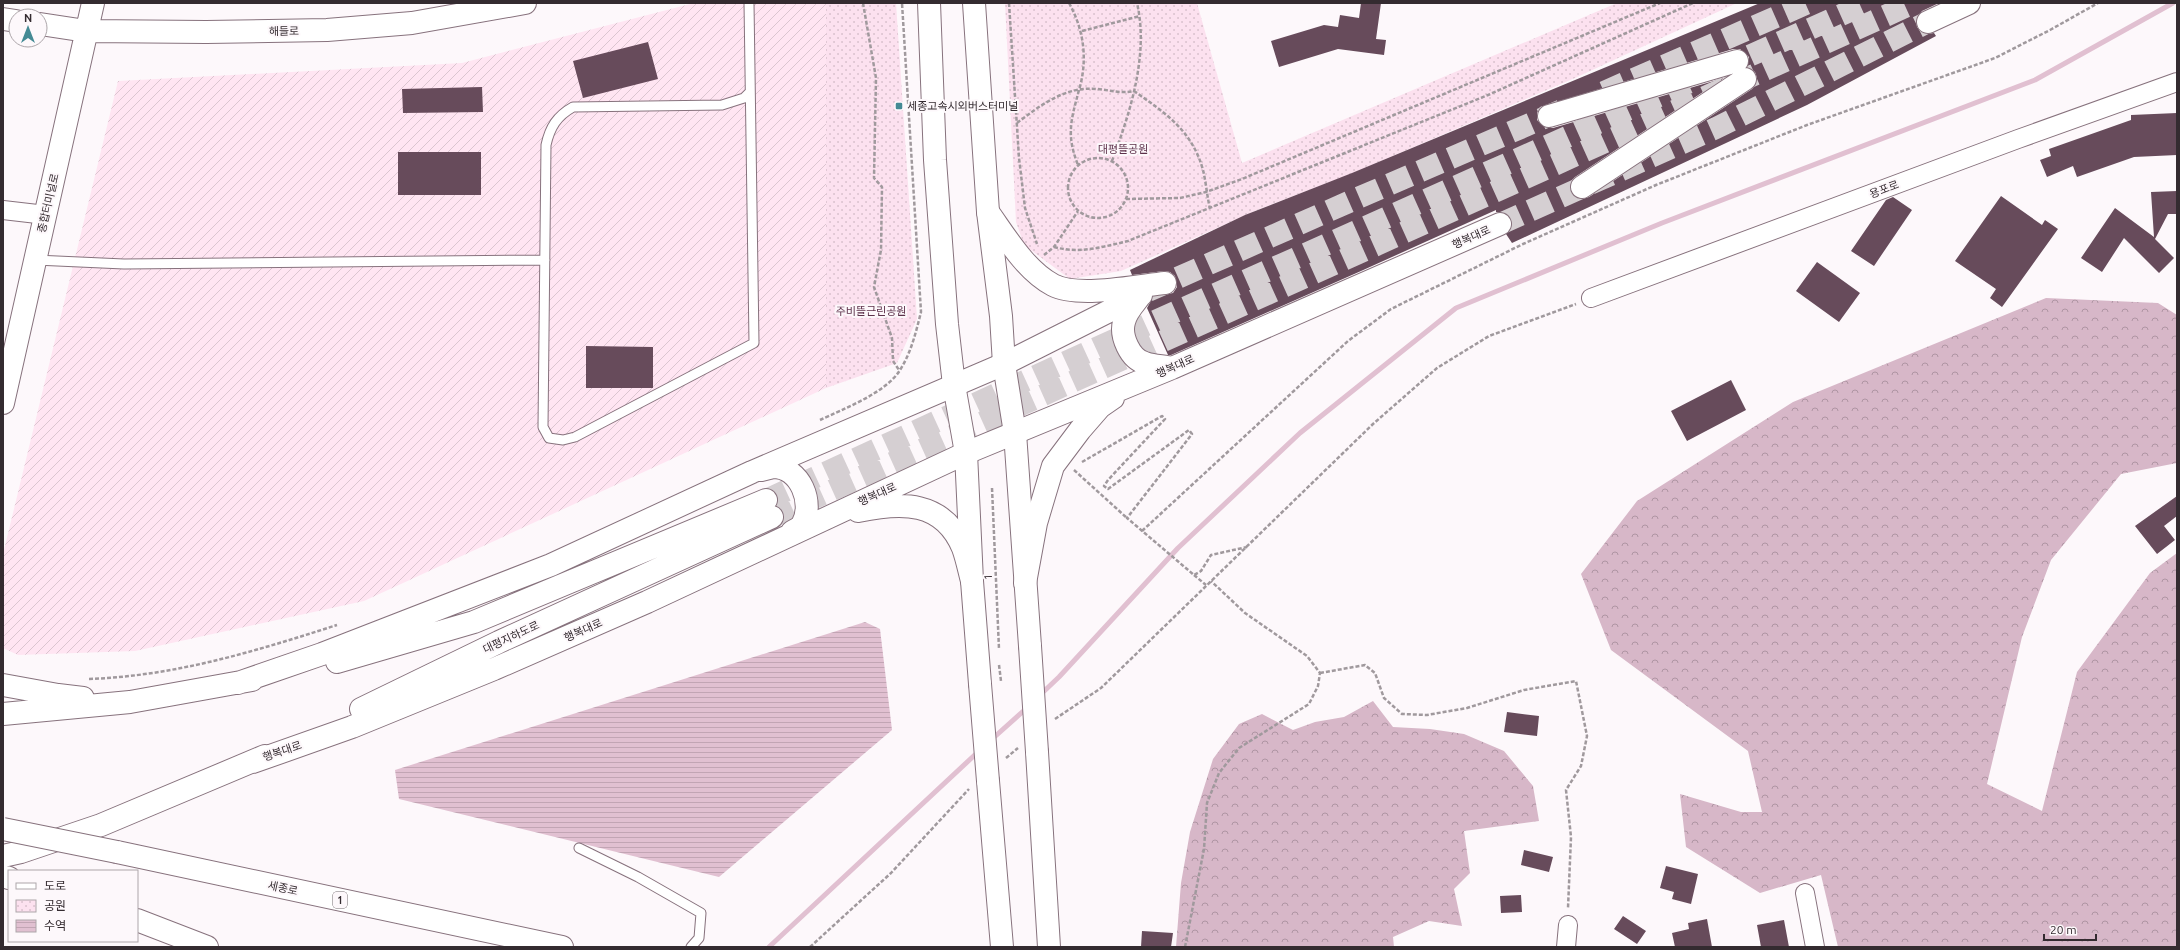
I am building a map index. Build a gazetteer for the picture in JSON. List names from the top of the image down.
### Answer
{
  "streets": {
    "main road": [
      "해들로",
      "종합터미널로",
      "행복대로",
      "1",
      "대평지하도로",
      "세종로"
    ],
    "street": ["용포로"]
  },
  "crossings": [
    ["해들로", "종합터미널로"],
    ["행복대로", "대평지하도로"]
  ],
  "parks": ["대평뜰공원", "주비뜰근린공원"],
  "places": {
    "transit": ["세종고속시외버스터미널"]
  },
  "legend": ["도로", "공원", "수역"],
  "scale_bar": "20 m",
  "north": "top"
}
